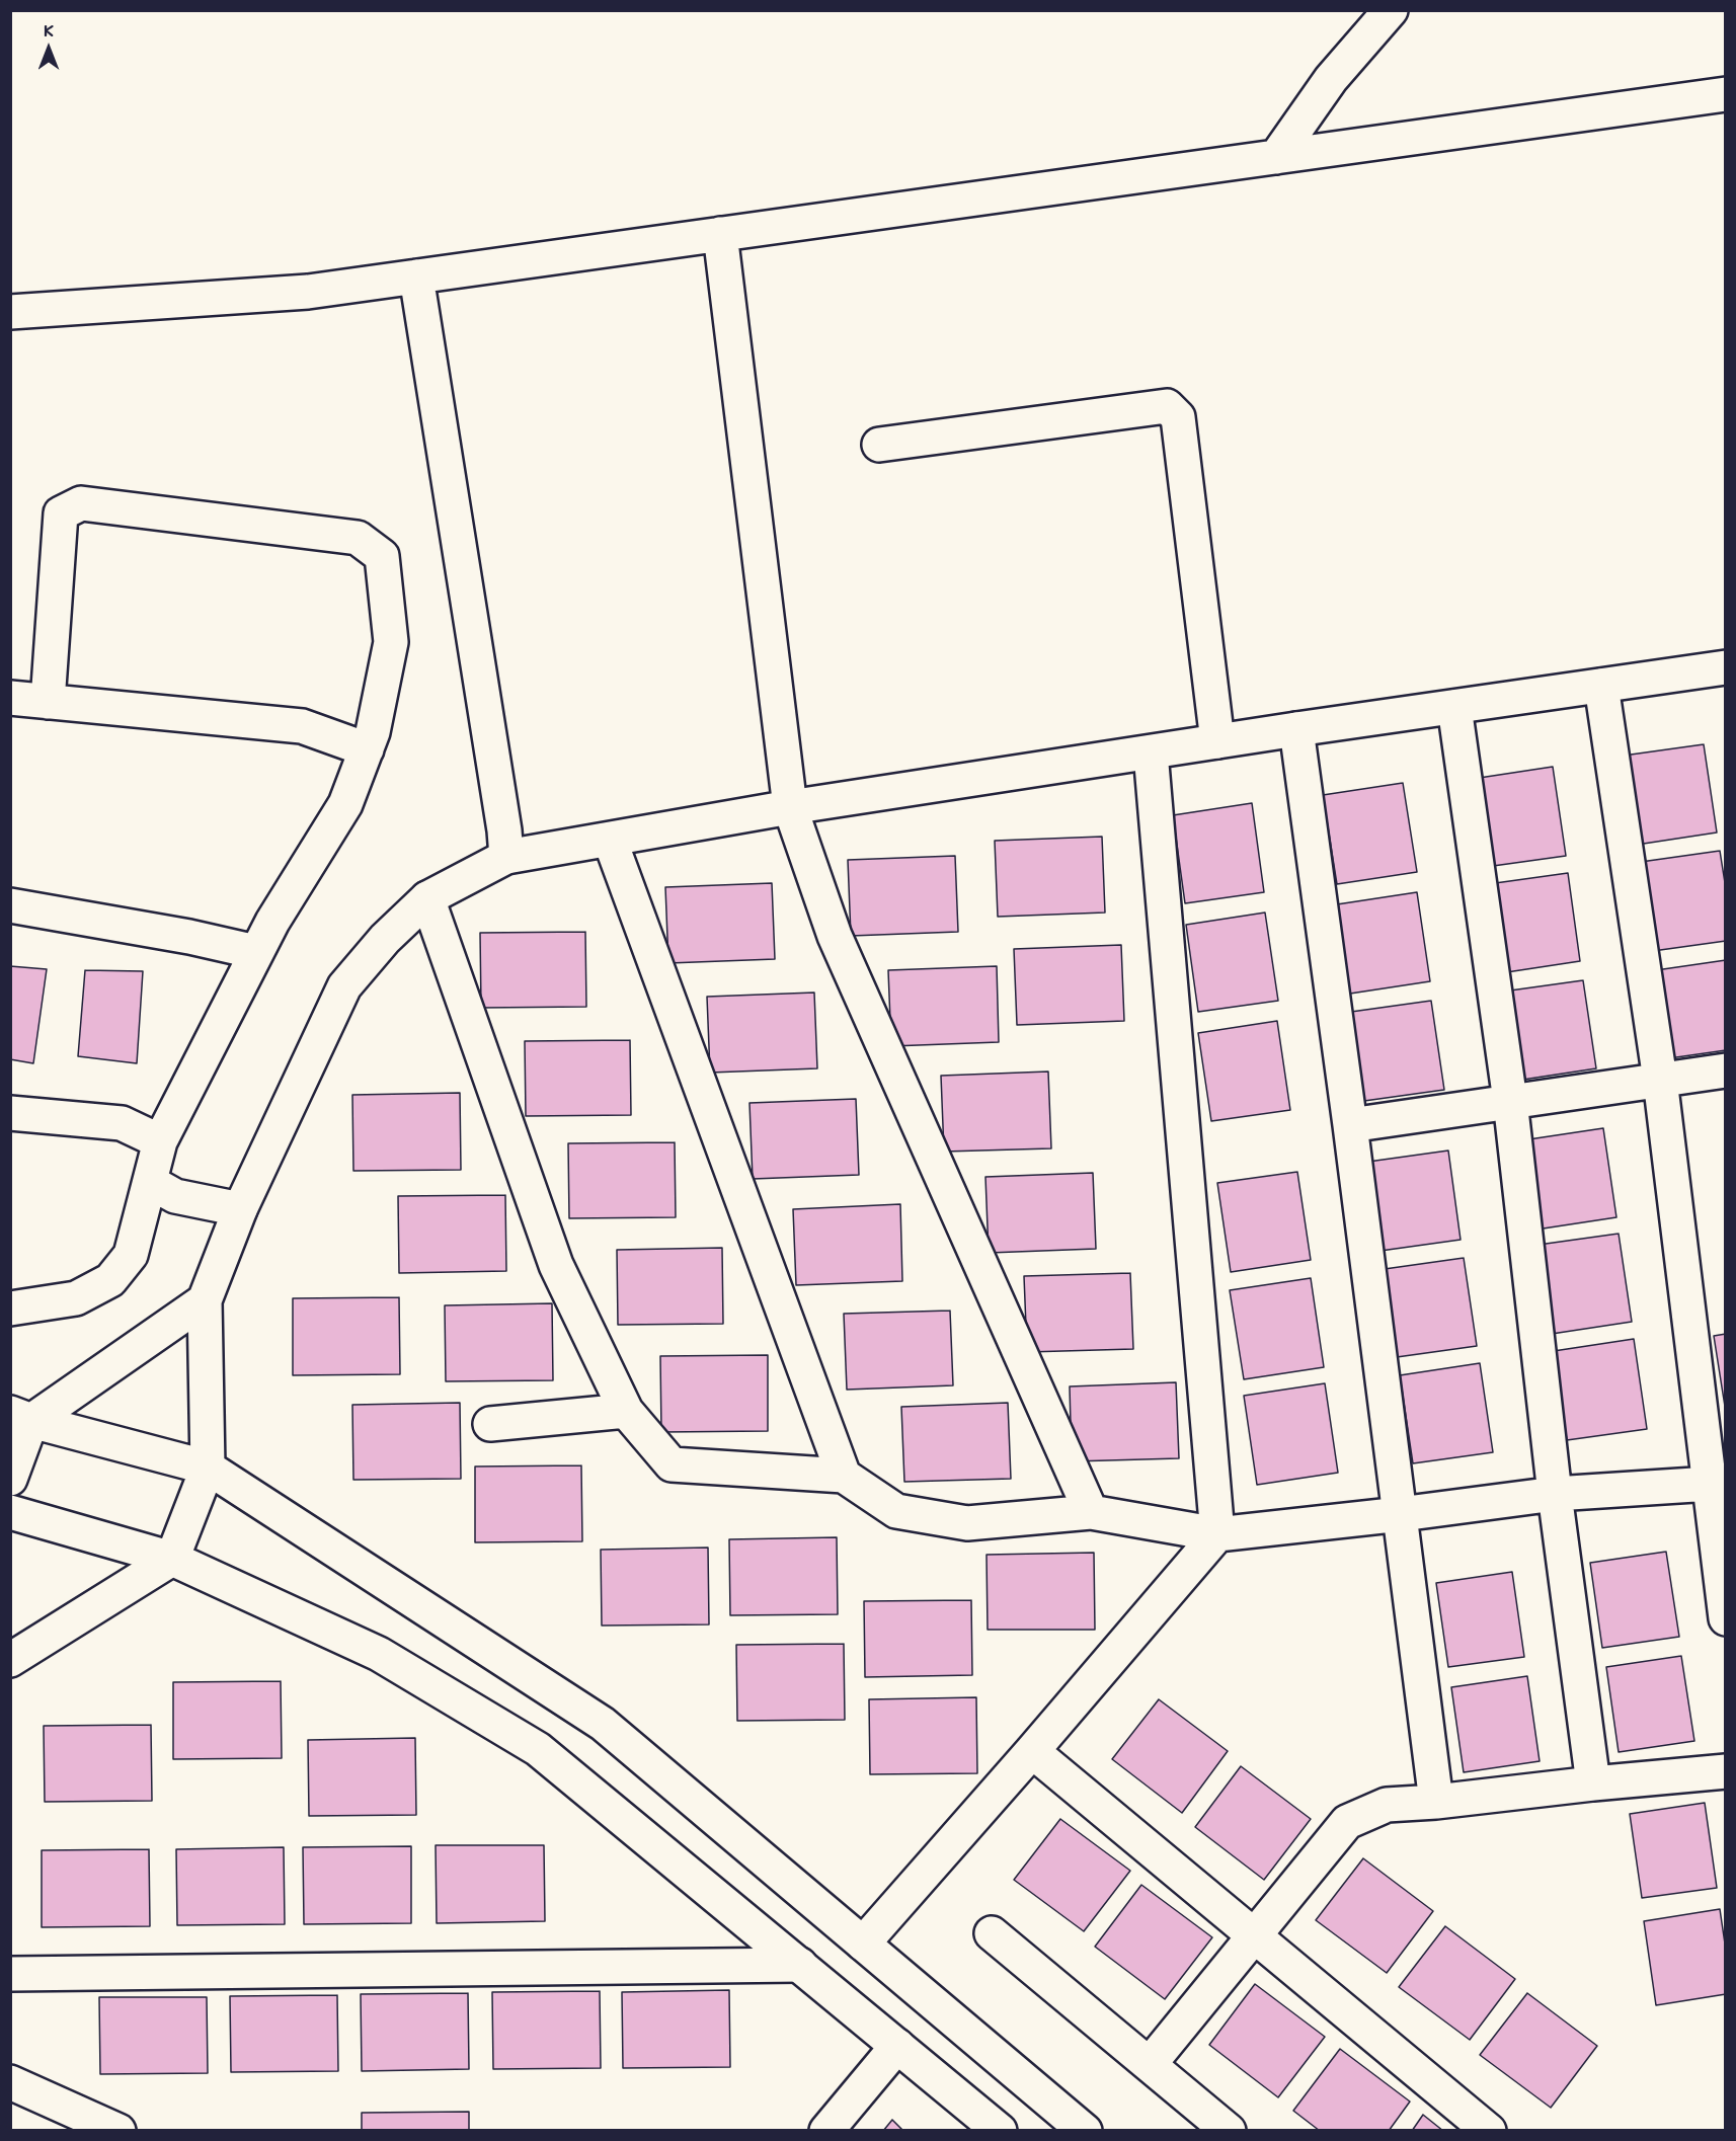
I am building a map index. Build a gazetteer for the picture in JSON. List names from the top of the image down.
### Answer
{
  "north": "top"
}
